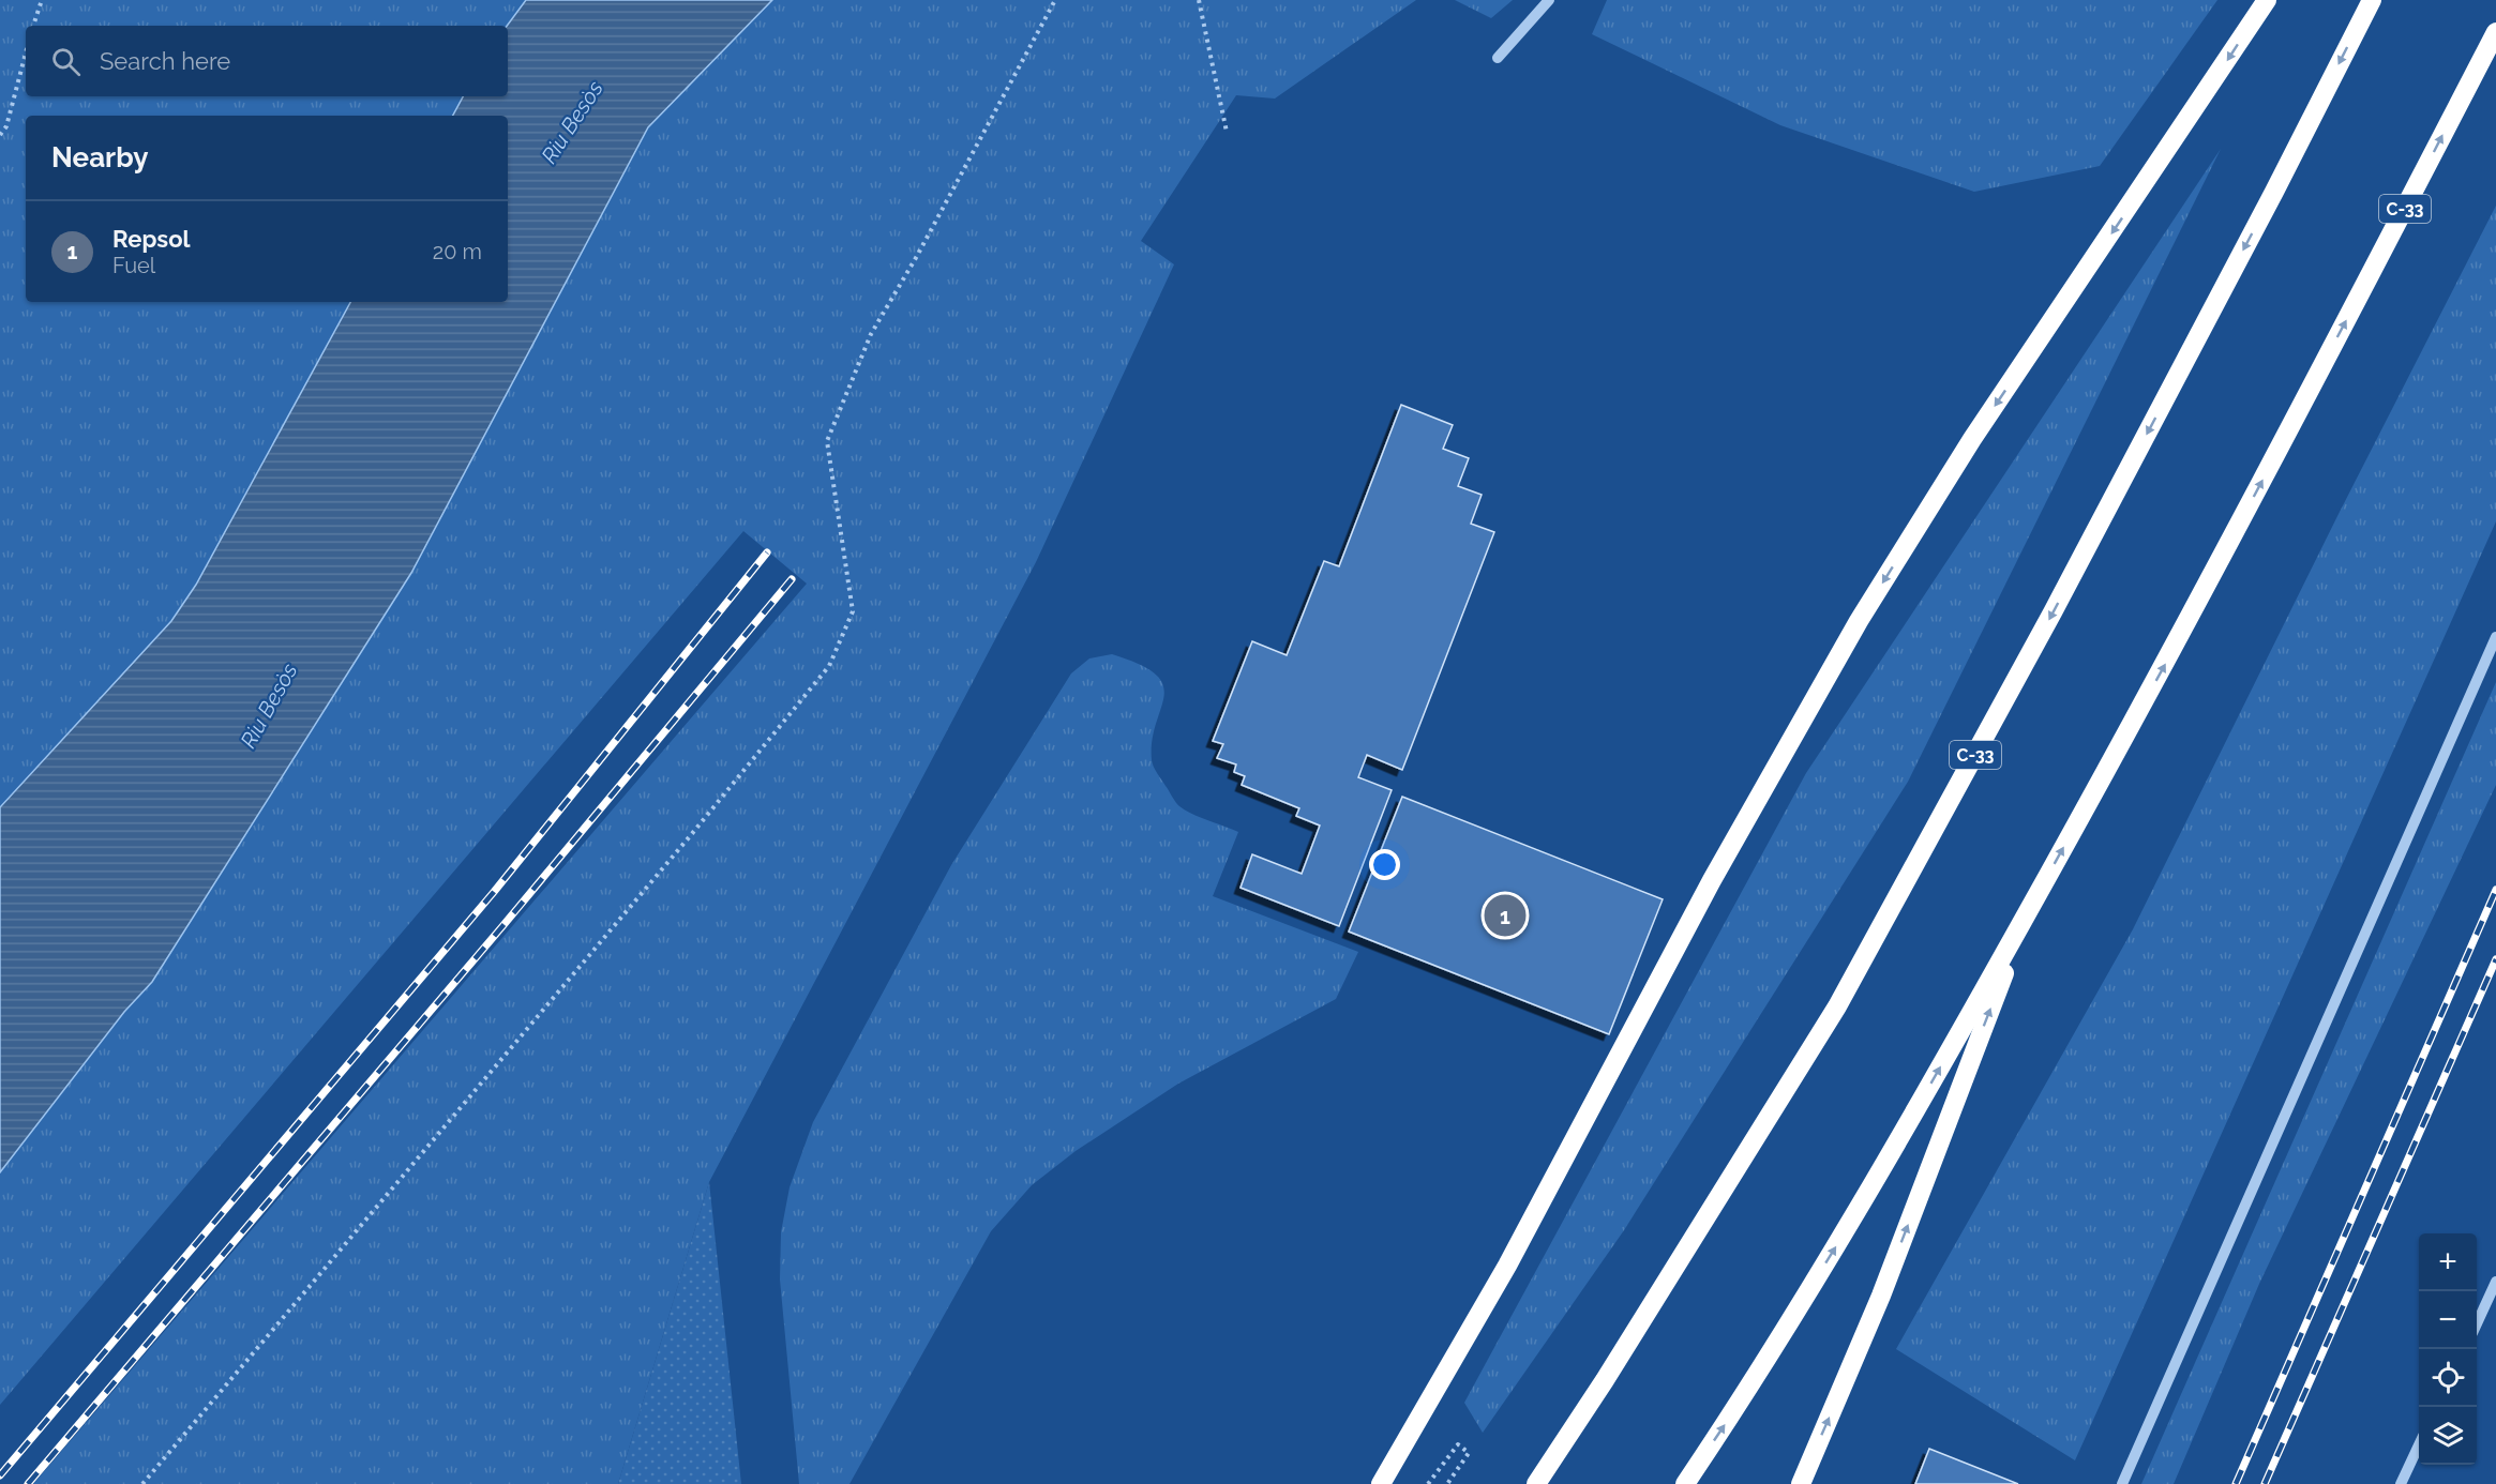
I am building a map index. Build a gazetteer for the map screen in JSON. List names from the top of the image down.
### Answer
{
  "streets": {
    "highway": ["C-33"]
  },
  "water": ["Riu Besòs"],
  "page": {
    "search": "Search here",
    "heading": "Nearby",
    "list": [
      {
        "mark": "1",
        "name": "Repsol",
        "note": "Fuel",
        "value": "20 m"
      }
    ],
    "pins": "1",
    "map_buttons": ["+", "−"]
  }
}
